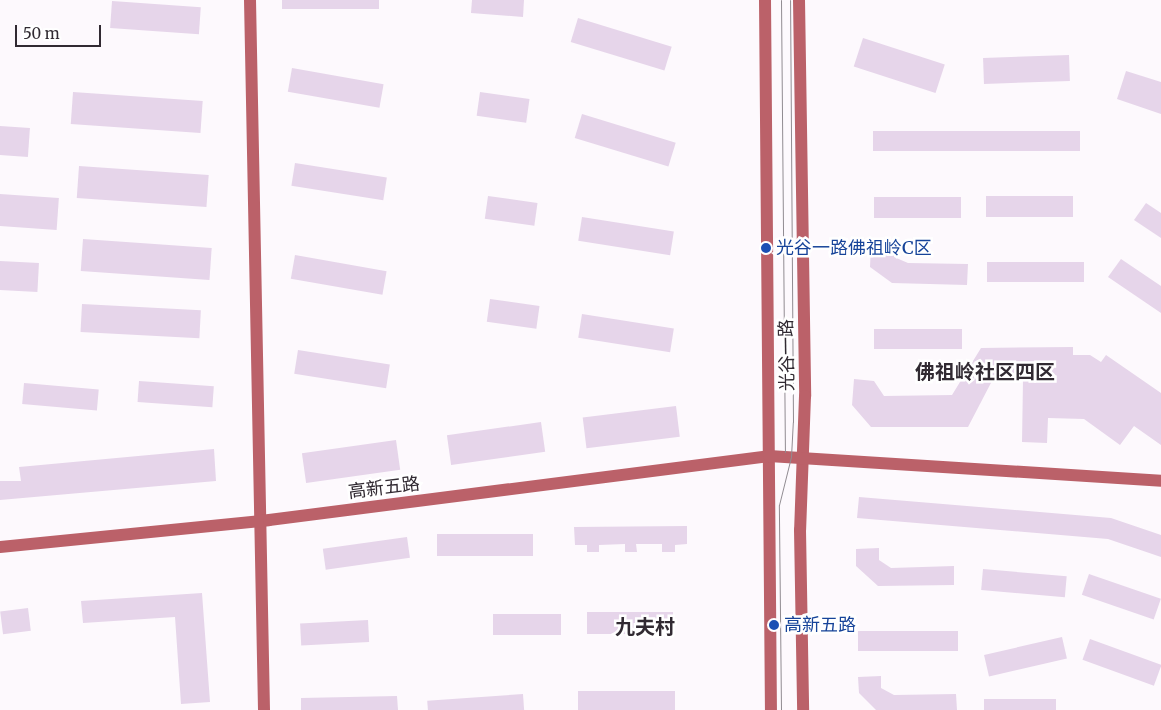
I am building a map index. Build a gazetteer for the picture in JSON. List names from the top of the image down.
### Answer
{
  "streets": {
    "main road": ["光谷一路", "高新五路"]
  },
  "crossings": [
    ["光谷一路", "高新五路"]
  ],
  "districts": ["佛祖岭社区四区", "九夫村"],
  "places": ["光谷一路佛祖岭C区", "高新五路"],
  "scale_bar": "50 m"
}
